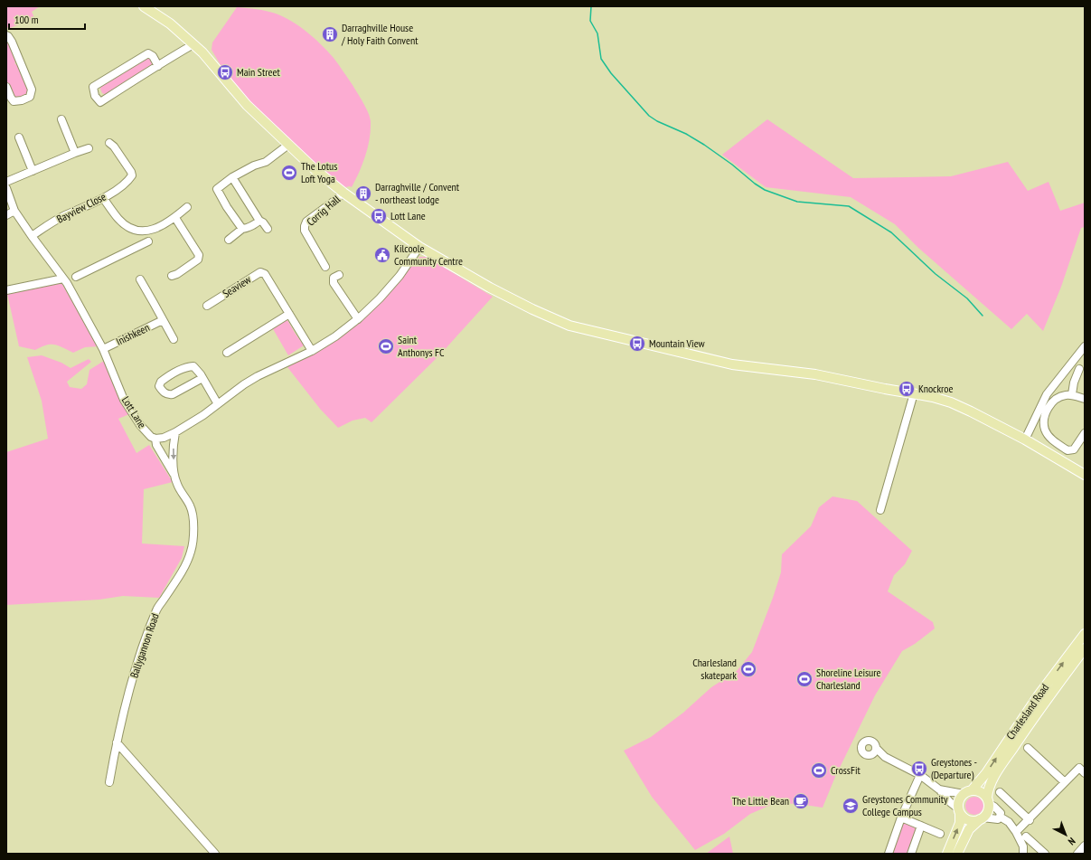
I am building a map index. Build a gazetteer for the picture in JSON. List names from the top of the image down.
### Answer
{
  "streets": {
    "main road": ["Charlesland Road"],
    "street": [
      "Bayview Close",
      "Corrig Hall",
      "Seaview",
      "Inishkeen",
      "Lott Lane",
      "Ballygannon Road"
    ]
  },
  "crossings": [
    ["Bayview Close", "Lott Lane"],
    ["Inishkeen", "Lott Lane"],
    ["Lott Lane", "Ballygannon Road"]
  ],
  "places": {
    "building": ["Darraghville House / Holy Faith Convent", "Darraghville / Convent - northeast lodge"],
    "bus stop": [
      "Main Street",
      "Lott Lane",
      "Mountain View",
      "Knockroe",
      "Greystones - (Departure)"
    ],
    "sports": [
      "The Lotus Loft Yoga",
      "Saint Anthonys FC",
      "Charlesland skatepark",
      "Shoreline Leisure Charlesland",
      "CrossFit"
    ],
    "public building": ["Kilcoole Community Centre"],
    "cafe": ["The Little Bean"],
    "school or university": ["Greystones Community College Campus"]
  },
  "scale_bar": "100 m",
  "north": "bottom right"
}
